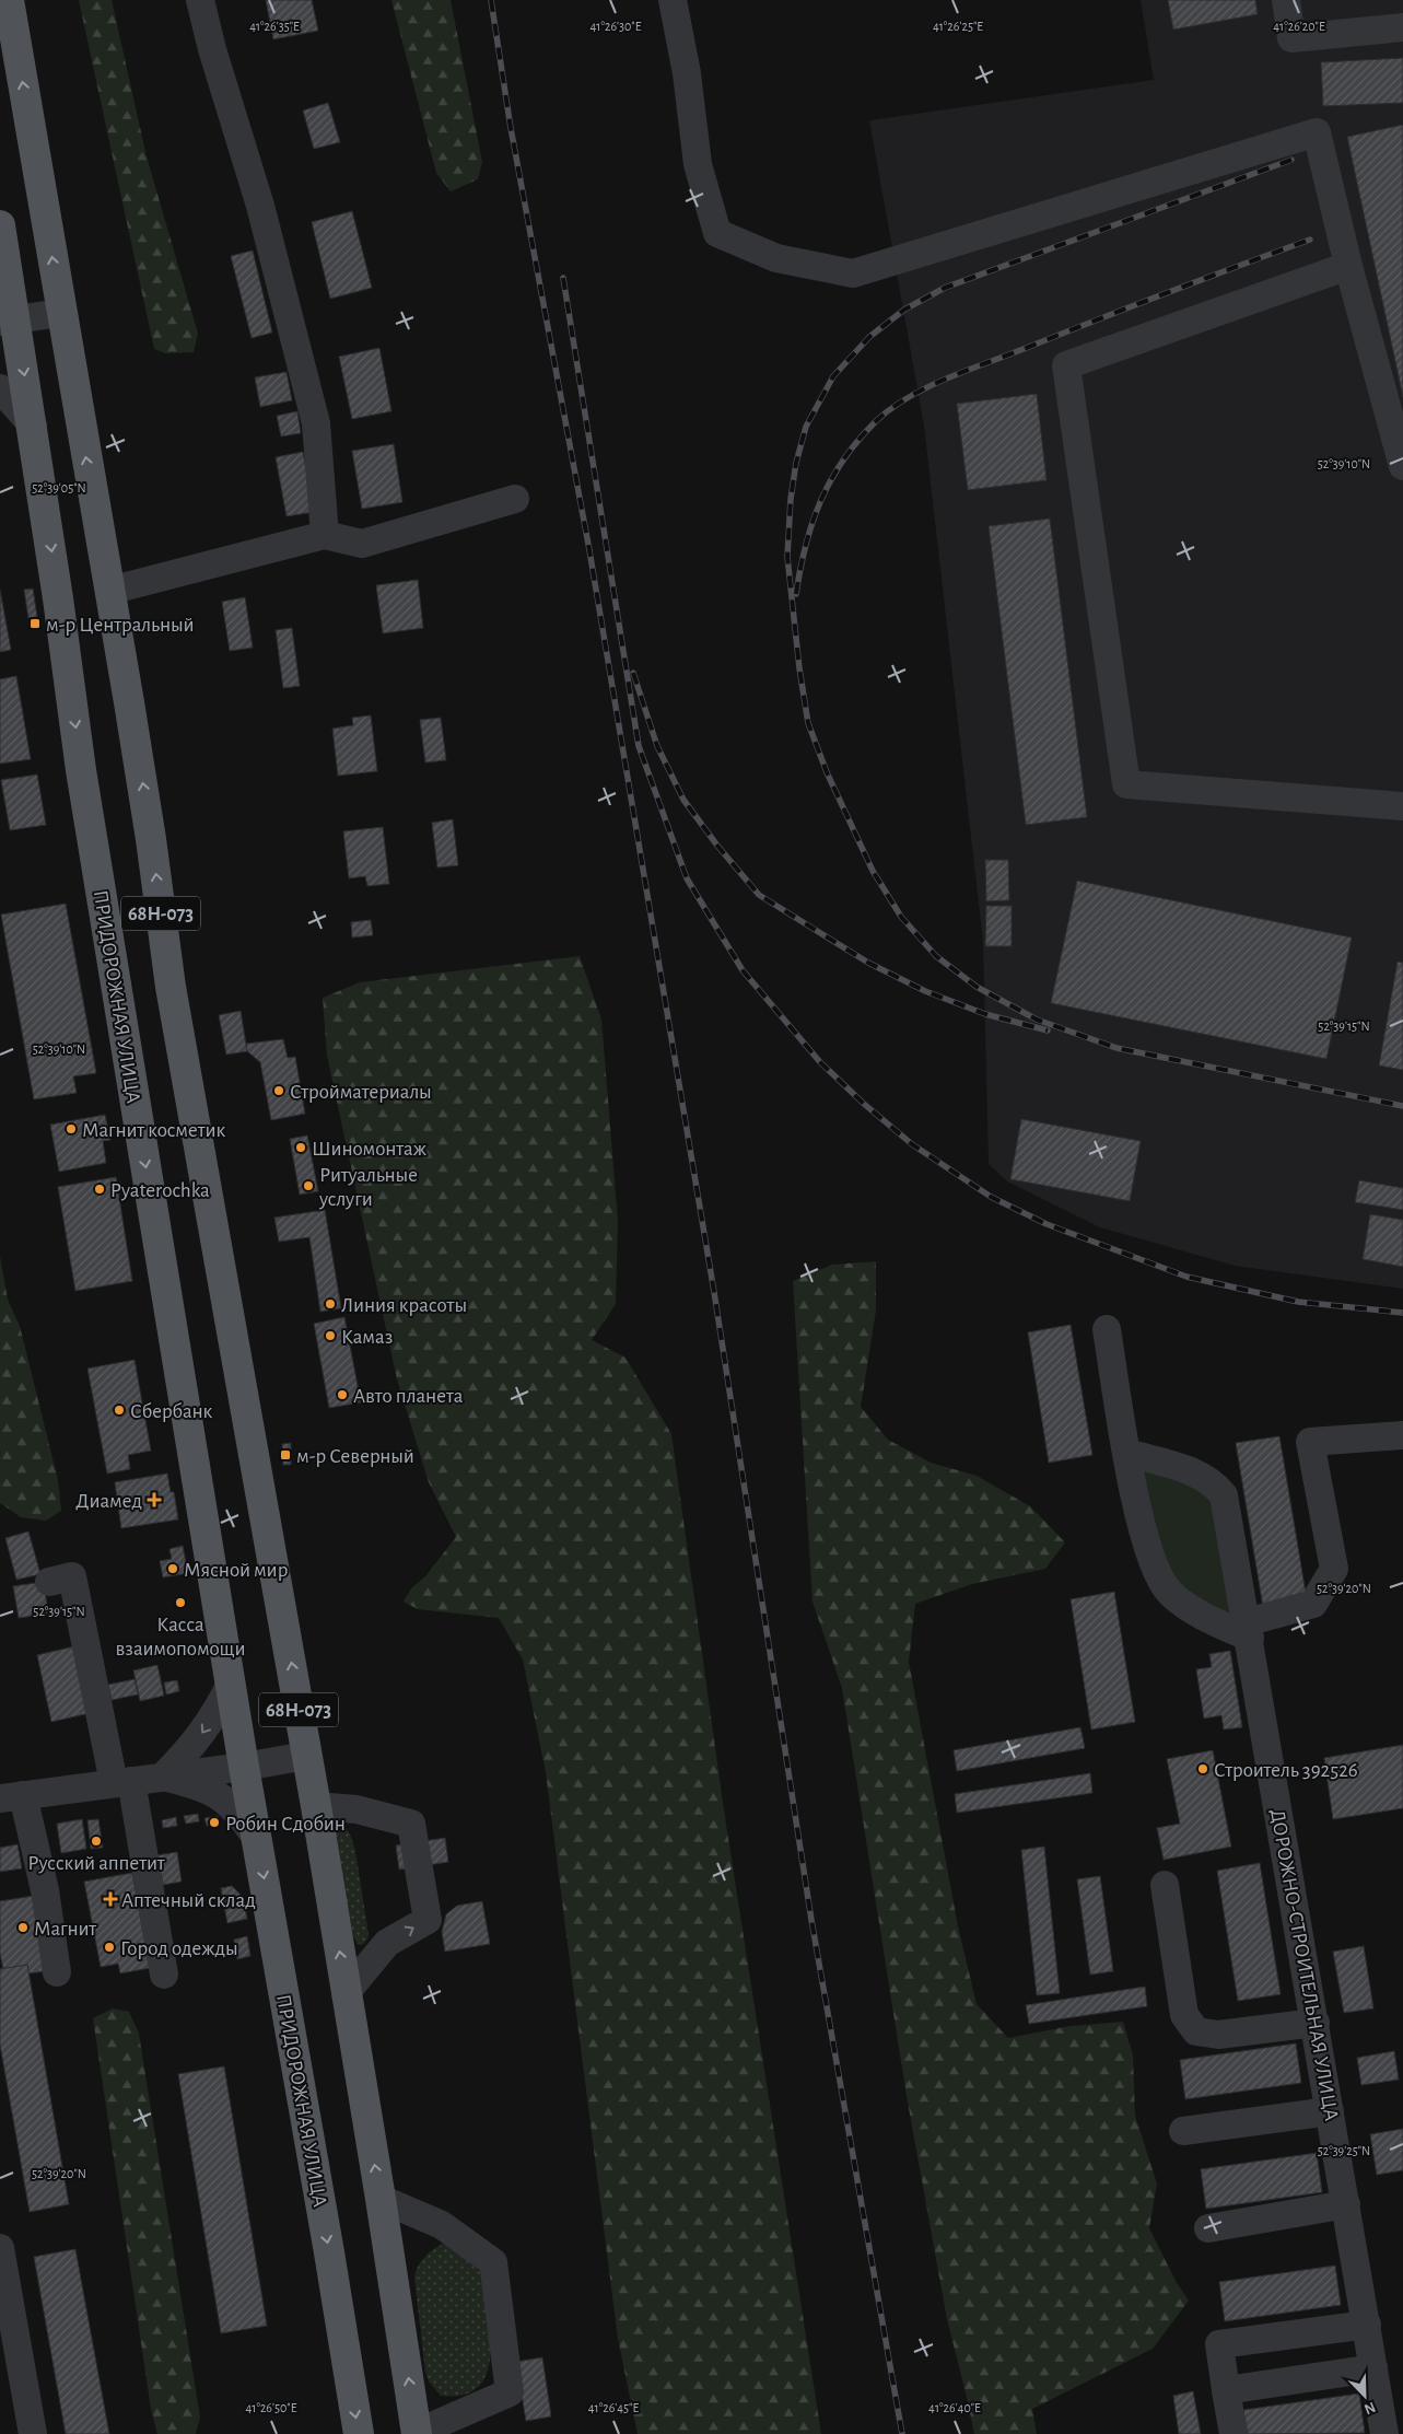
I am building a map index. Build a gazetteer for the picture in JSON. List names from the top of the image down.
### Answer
{
  "streets": {
    "main road": ["68Н-073", "ПРИДОРОЖНАЯ УЛИЦА"],
    "street": ["ДОРОЖНО-СТРОИТЕЛЬНАЯ УЛИЦА"]
  },
  "places": {
    "transit": ["м-р Центральный", "м-р Северный"],
    "other": [
      "Стройматериалы",
      "Магнит косметик",
      "Шиномонтаж",
      "Ритуальные услуги",
      "Pyaterochka",
      "Линия красоты",
      "Камаз",
      "Авто планета",
      "Сбербанк",
      "Мясной мир",
      "Касса взаимопомощи",
      "Строитель 392526",
      "Робин Сдобин",
      "Русский аппетит",
      "Магнит",
      "Город одежды"
    ],
    "health": ["Диамед", "Аптечный склад"]
  },
  "north": "bottom right",
  "coordinates": [
    "41°26'35\"E",
    "41°26'30\"E",
    "41°26'25\"E",
    "41°26'20\"E",
    "52°39'10\"N",
    "52°39'05\"N",
    "52°39'15\"N",
    "52°39'20\"N",
    "52°39'25\"N",
    "41°26'50\"E",
    "41°26'45\"E",
    "41°26'40\"E"
  ]
}
